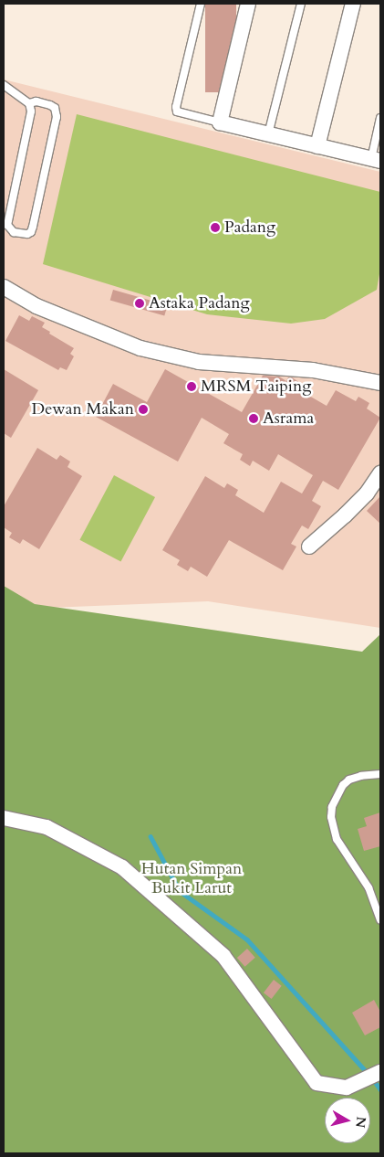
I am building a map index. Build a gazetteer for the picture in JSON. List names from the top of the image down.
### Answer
{
  "parks": ["Hutan Simpan Bukit Larut"],
  "places": [
    "Padang",
    "Astaka Padang",
    "MRSM Taiping",
    "Dewan Makan",
    "Asrama"
  ],
  "north": "right"
}
